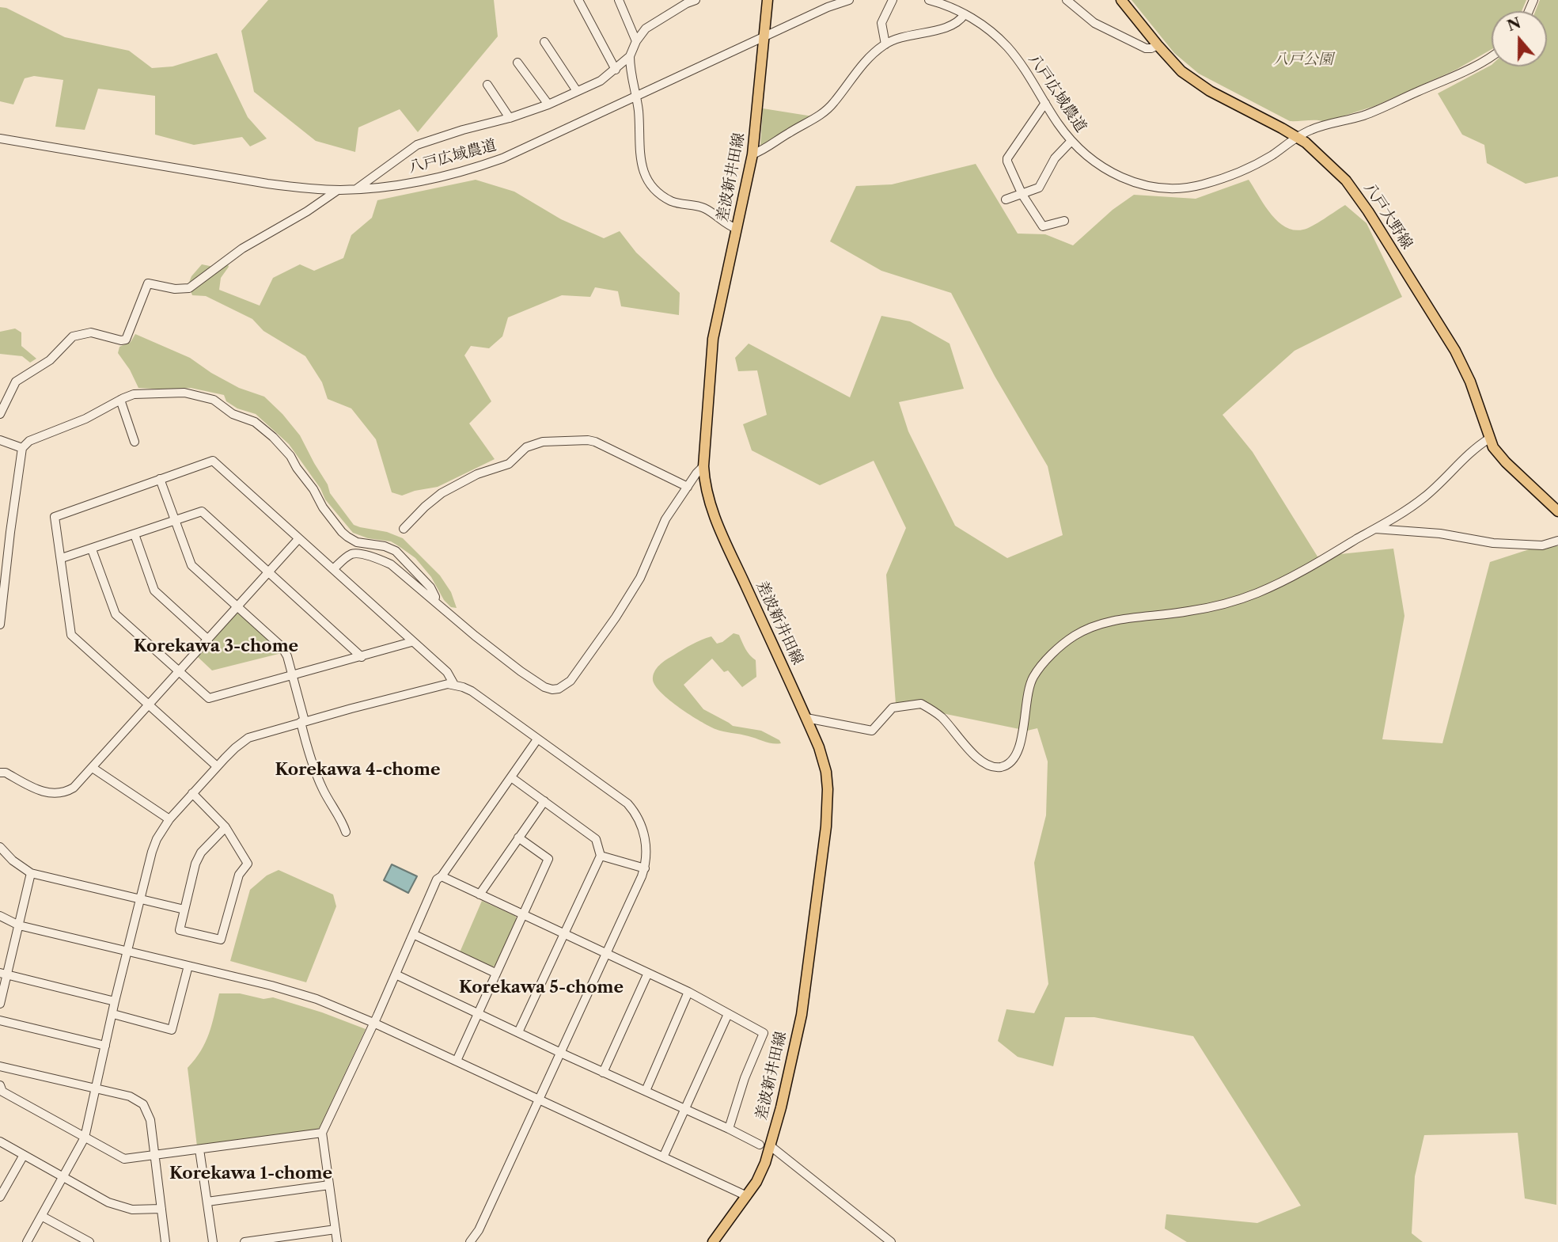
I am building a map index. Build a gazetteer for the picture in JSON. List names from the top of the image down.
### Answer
{
  "streets": {
    "main road": ["差波新井田線", "八戸大野線"],
    "street": ["八戸広域農道"]
  },
  "crossings": [
    ["八戸広域農道", "差波新井田線"],
    ["八戸広域農道", "八戸大野線"]
  ],
  "districts": [
    "Korekawa 3-chome",
    "Korekawa 4-chome",
    "Korekawa 5-chome",
    "Korekawa 1-chome"
  ],
  "parks": ["八戸公園"],
  "north": "top"
}
